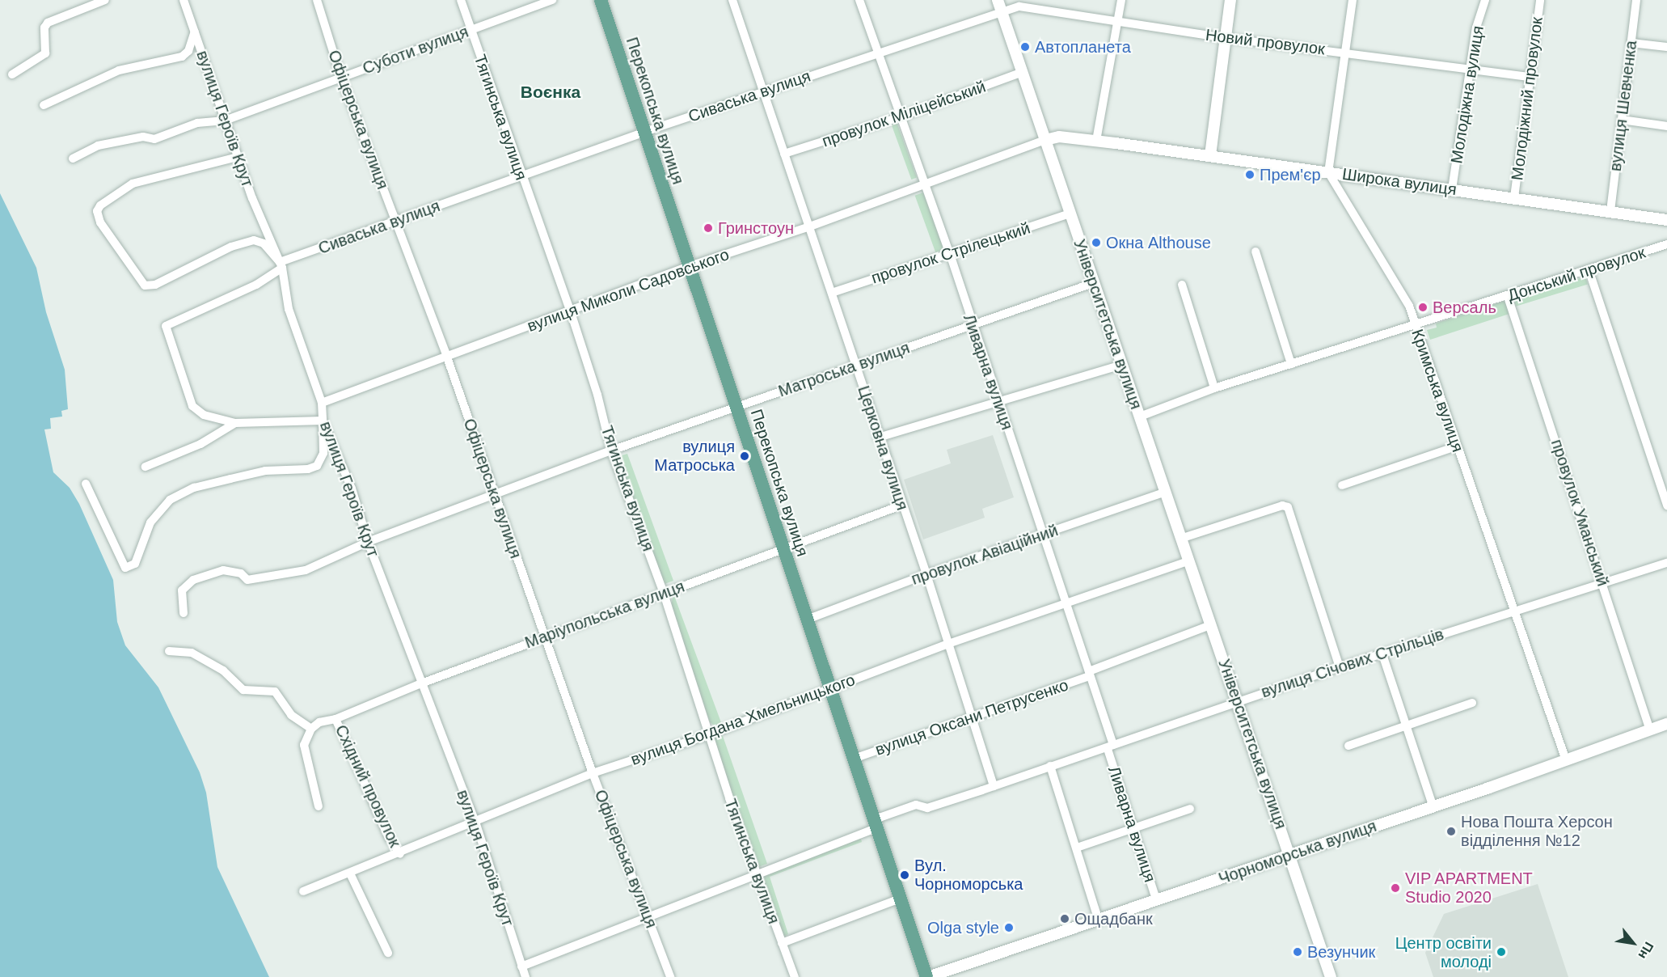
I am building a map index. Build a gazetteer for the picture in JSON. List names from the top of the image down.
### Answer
{
  "streets": {
    "main road": ["Перекопська вулиця"],
    "street": [
      "Новий провулок",
      "Суботи вулиця",
      "Молодіжна вулиця",
      "Сиваська вулиця",
      "Молодіжний провулок",
      "вулиця Шевченка",
      "провулок Міліцейський",
      "Тягинська вулиця",
      "вулиця Героїв Крут",
      "Офіцерська вулиця",
      "Широка вулиця",
      "провулок Стрілецький",
      "Донський провулок",
      "вулиця Миколи Садовського",
      "Університетська вулиця",
      "Матроська вулиця",
      "Ливарна вулиця",
      "Кримська вулиця",
      "Церковна вулиця",
      "провулок Уманський",
      "провулок Авіаційний",
      "Маріупольська вулиця",
      "вулиця Січових Стрільців",
      "вулиця Оксани Петрусенко",
      "вулиця Богдана Хмельницького",
      "Східний провулок",
      "Чорноморська вулиця"
    ]
  },
  "crossings": [
    ["Новий провулок", "Молодіжна вулиця"],
    ["Новий провулок", "Сиваська вулиця"],
    ["Новий провулок", "Молодіжний провулок"],
    ["Новий провулок", "Університетська вулиця"],
    ["Суботи вулиця", "Тягинська вулиця"],
    ["Суботи вулиця", "вулиця Героїв Крут"],
    ["Суботи вулиця", "Офіцерська вулиця"],
    ["Молодіжна вулиця", "Широка вулиця"],
    ["Сиваська вулиця", "Перекопська вулиця"],
    ["Сиваська вулиця", "Тягинська вулиця"],
    ["Сиваська вулиця", "вулиця Героїв Крут"],
    ["Сиваська вулиця", "Офіцерська вулиця"],
    ["Сиваська вулиця", "Університетська вулиця"],
    ["Сиваська вулиця", "Ливарна вулиця"],
    ["Сиваська вулиця", "Церковна вулиця"],
    ["Молодіжний провулок", "Широка вулиця"],
    ["вулиця Шевченка", "Широка вулиця"],
    ["Перекопська вулиця", "вулиця Миколи Садовського"],
    ["Перекопська вулиця", "Матроська вулиця"],
    ["Перекопська вулиця", "провулок Авіаційний"],
    ["Перекопська вулиця", "Маріупольська вулиця"],
    ["Перекопська вулиця", "вулиця Січових Стрільців"],
    ["Перекопська вулиця", "вулиця Оксани Петрусенко"],
    ["Перекопська вулиця", "вулиця Богдана Хмельницького"],
    ["Перекопська вулиця", "Чорноморська вулиця"],
    ["провулок Міліцейський", "Університетська вулиця"],
    ["провулок Міліцейський", "Ливарна вулиця"],
    ["провулок Міліцейський", "Церковна вулиця"],
    ["Тягинська вулиця", "вулиця Миколи Садовського"],
    ["Тягинська вулиця", "Матроська вулиця"],
    ["Тягинська вулиця", "Маріупольська вулиця"],
    ["Тягинська вулиця", "вулиця Січових Стрільців"],
    ["Тягинська вулиця", "вулиця Богдана Хмельницького"],
    ["вулиця Героїв Крут", "вулиця Миколи Садовського"],
    ["вулиця Героїв Крут", "Матроська вулиця"],
    ["вулиця Героїв Крут", "Маріупольська вулиця"],
    ["вулиця Героїв Крут", "вулиця Січових Стрільців"],
    ["вулиця Героїв Крут", "вулиця Богдана Хмельницького"],
    ["Офіцерська вулиця", "вулиця Миколи Садовського"],
    ["Офіцерська вулиця", "Матроська вулиця"],
    ["Офіцерська вулиця", "Маріупольська вулиця"],
    ["Офіцерська вулиця", "вулиця Січових Стрільців"],
    ["Офіцерська вулиця", "вулиця Богдана Хмельницького"],
    ["Широка вулиця", "вулиця Миколи Садовського"],
    ["Широка вулиця", "Університетська вулиця"],
    ["Широка вулиця", "Кримська вулиця"],
    ["провулок Стрілецький", "Університетська вулиця"],
    ["провулок Стрілецький", "Ливарна вулиця"],
    ["провулок Стрілецький", "Церковна вулиця"],
    ["Донський провулок", "Університетська вулиця"],
    ["Донський провулок", "Кримська вулиця"],
    ["Донський провулок", "провулок Уманський"],
    ["вулиця Миколи Садовського", "Університетська вулиця"],
    ["вулиця Миколи Садовського", "Ливарна вулиця"],
    ["вулиця Миколи Садовського", "Церковна вулиця"],
    ["Університетська вулиця", "Матроська вулиця"],
    ["Університетська вулиця", "провулок Авіаційний"],
    ["Університетська вулиця", "вулиця Січових Стрільців"],
    ["Університетська вулиця", "вулиця Оксани Петрусенко"],
    ["Університетська вулиця", "вулиця Богдана Хмельницького"],
    ["Університетська вулиця", "Чорноморська вулиця"],
    ["Матроська вулиця", "Ливарна вулиця"],
    ["Матроська вулиця", "Церковна вулиця"],
    ["Ливарна вулиця", "провулок Авіаційний"],
    ["Ливарна вулиця", "вулиця Січових Стрільців"],
    ["Ливарна вулиця", "вулиця Оксани Петрусенко"],
    ["Ливарна вулиця", "вулиця Богдана Хмельницького"],
    ["Ливарна вулиця", "Чорноморська вулиця"],
    ["Кримська вулиця", "вулиця Січових Стрільців"],
    ["Кримська вулиця", "Чорноморська вулиця"],
    ["Церковна вулиця", "провулок Авіаційний"],
    ["Церковна вулиця", "Маріупольська вулиця"],
    ["Церковна вулиця", "вулиця Січових Стрільців"],
    ["Церковна вулиця", "вулиця Оксани Петрусенко"],
    ["Церковна вулиця", "вулиця Богдана Хмельницького"],
    ["провулок Уманський", "вулиця Січових Стрільців"],
    ["провулок Уманський", "Чорноморська вулиця"],
    ["Маріупольська вулиця", "Східний провулок"],
    ["вулиця Богдана Хмельницького", "Східний провулок"]
  ],
  "districts": ["Воєнка"],
  "places": [
    "Автопланета",
    "Прем'єр",
    "Гринстоун",
    "Окна Althouse",
    "Версаль",
    "вулиця Матроська",
    "Нова Пошта Херсон відділення №12",
    "Вул. Чорноморська",
    "VIP APARTMENT Studio 2020",
    "Ощадбанк",
    "Olga style",
    "Везунчик",
    "Центр освіти молоді"
  ],
  "north": "bottom right"
}
